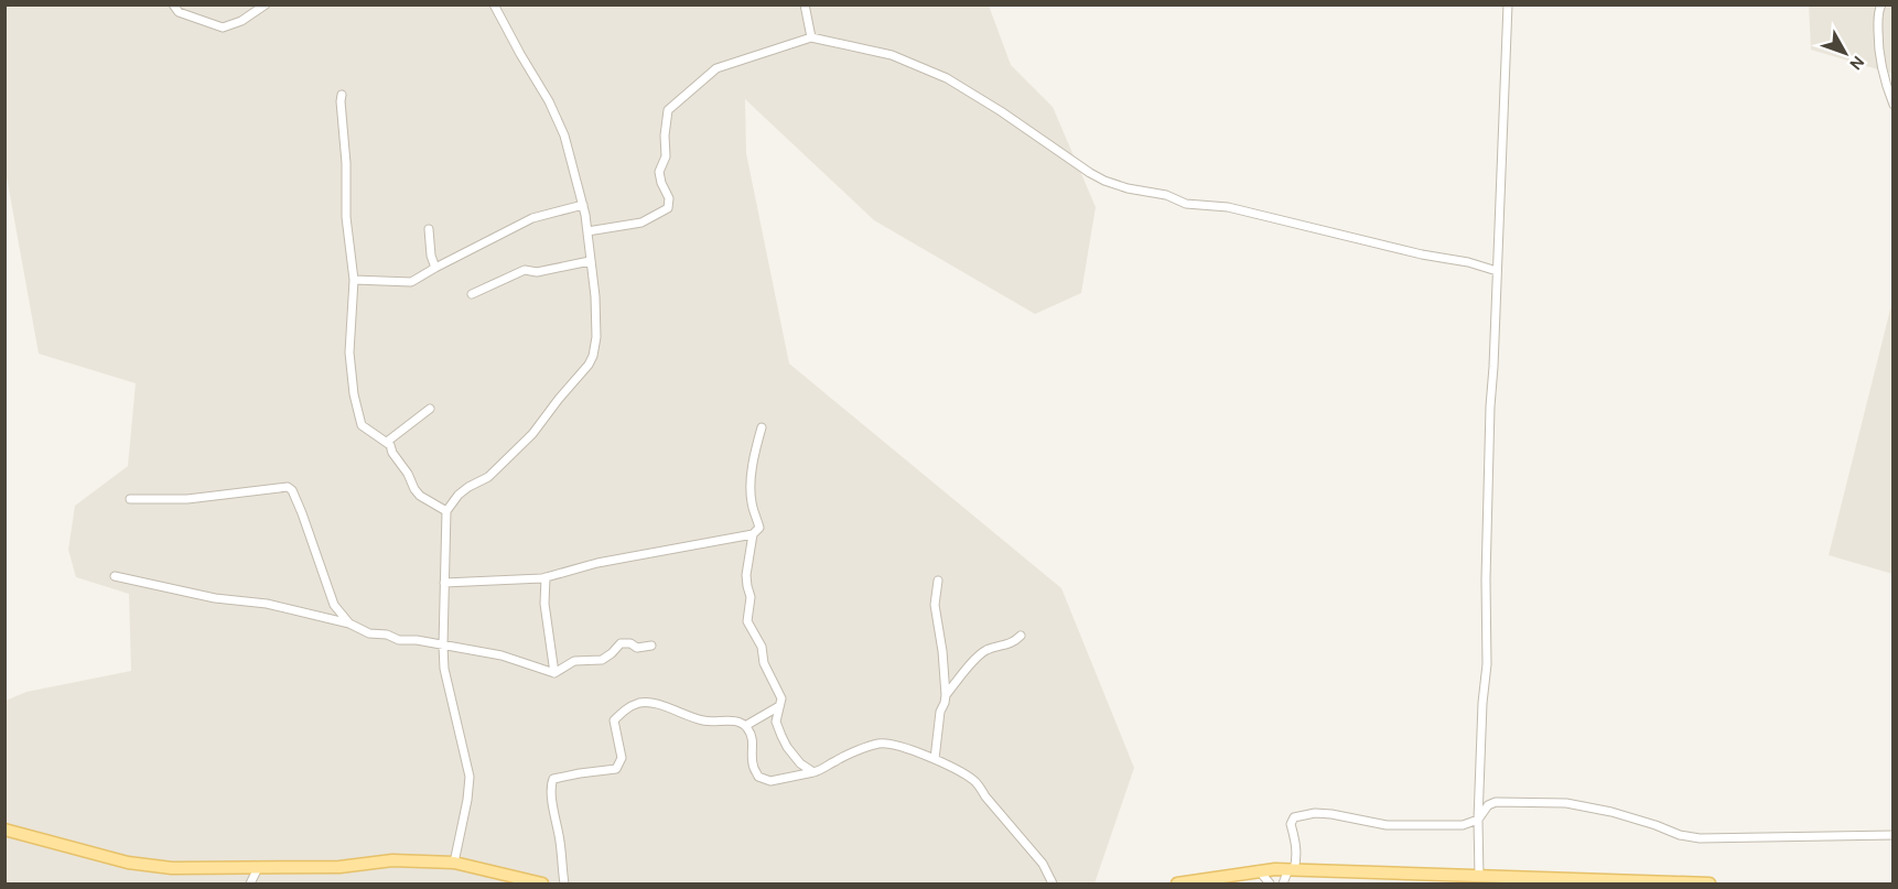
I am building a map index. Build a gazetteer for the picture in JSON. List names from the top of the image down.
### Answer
{
  "north": "bottom right"
}
